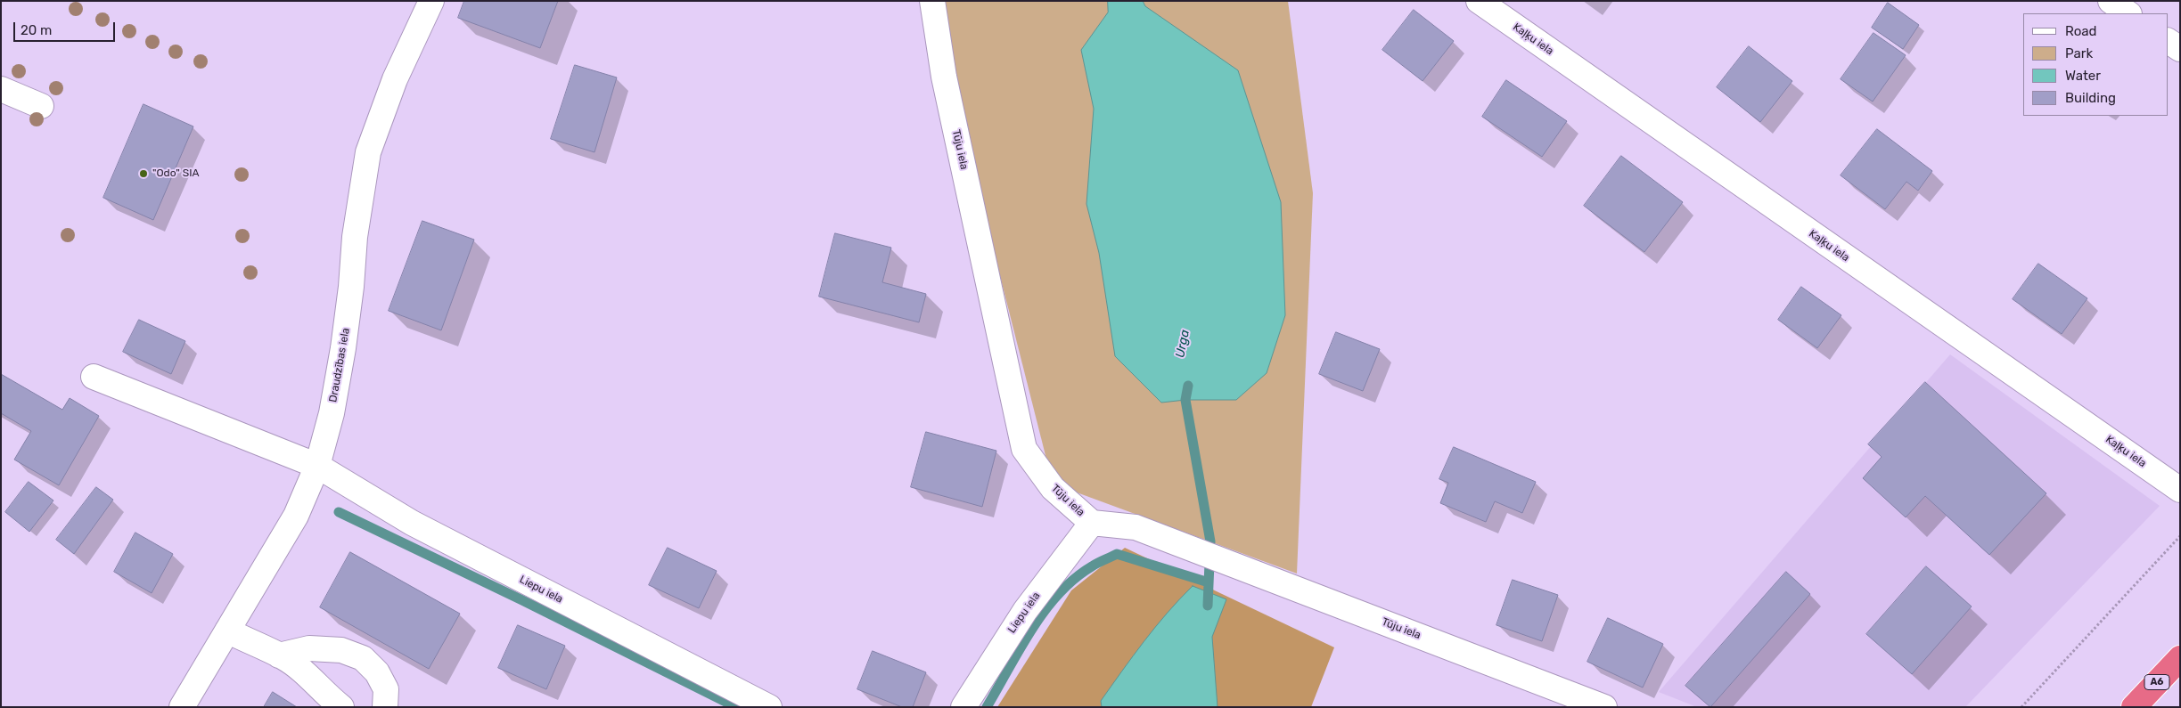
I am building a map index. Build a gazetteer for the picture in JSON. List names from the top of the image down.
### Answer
{
  "streets": {
    "highway": ["A6"],
    "street": [
      "Kaļķu iela",
      "Tūju iela",
      "Draudzības iela",
      "Liepu iela"
    ]
  },
  "crossings": [
    ["Tūju iela", "Liepu iela"],
    ["Draudzības iela", "Liepu iela"]
  ],
  "water": ["Urga"],
  "places": ["\"Odo\" SIA"],
  "legend": [
    "Road",
    "Park",
    "Water",
    "Building"
  ],
  "scale_bar": "20 m"
}
